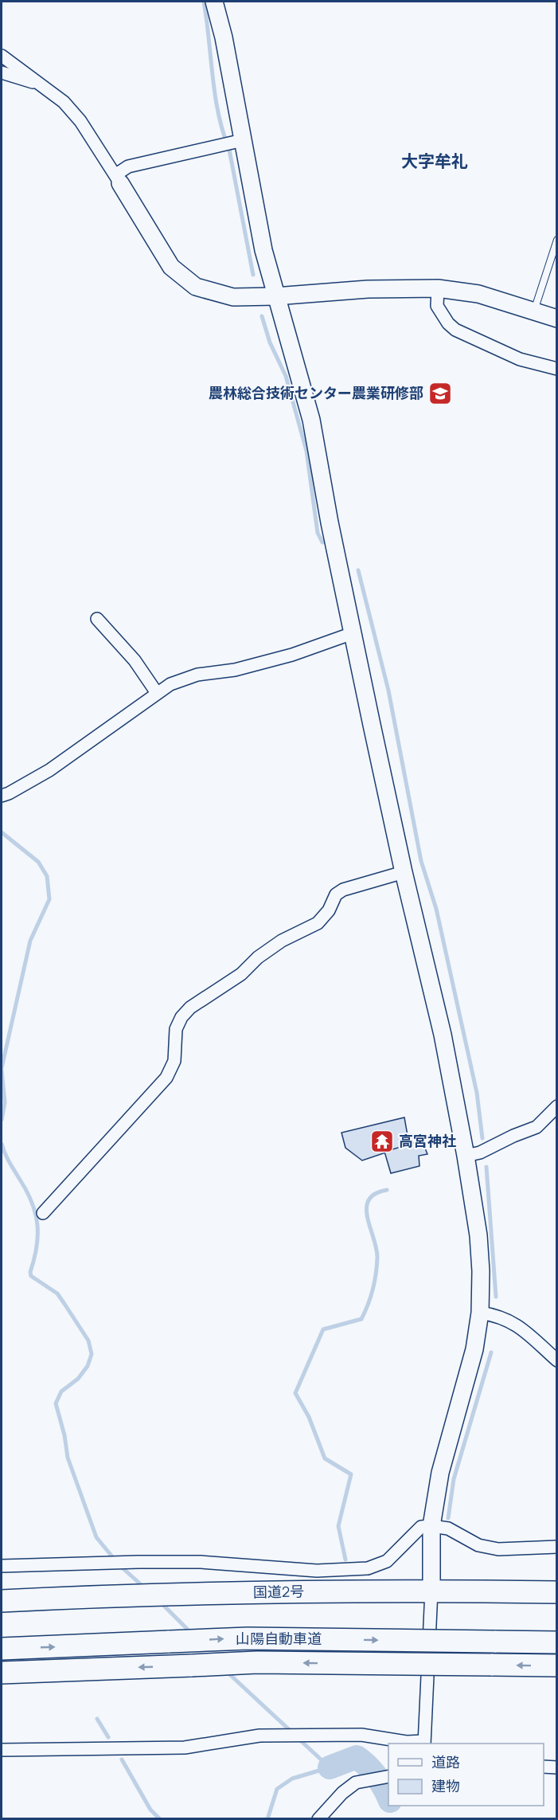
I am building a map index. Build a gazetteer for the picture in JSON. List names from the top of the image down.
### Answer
{
  "streets": {
    "highway": ["国道2号", "山陽自動車道"]
  },
  "districts": ["大字牟礼"],
  "places": {
    "school or university": ["農林総合技術センター農業研修部"],
    "temple": ["高宮神社"]
  },
  "legend": ["道路", "建物"]
}
